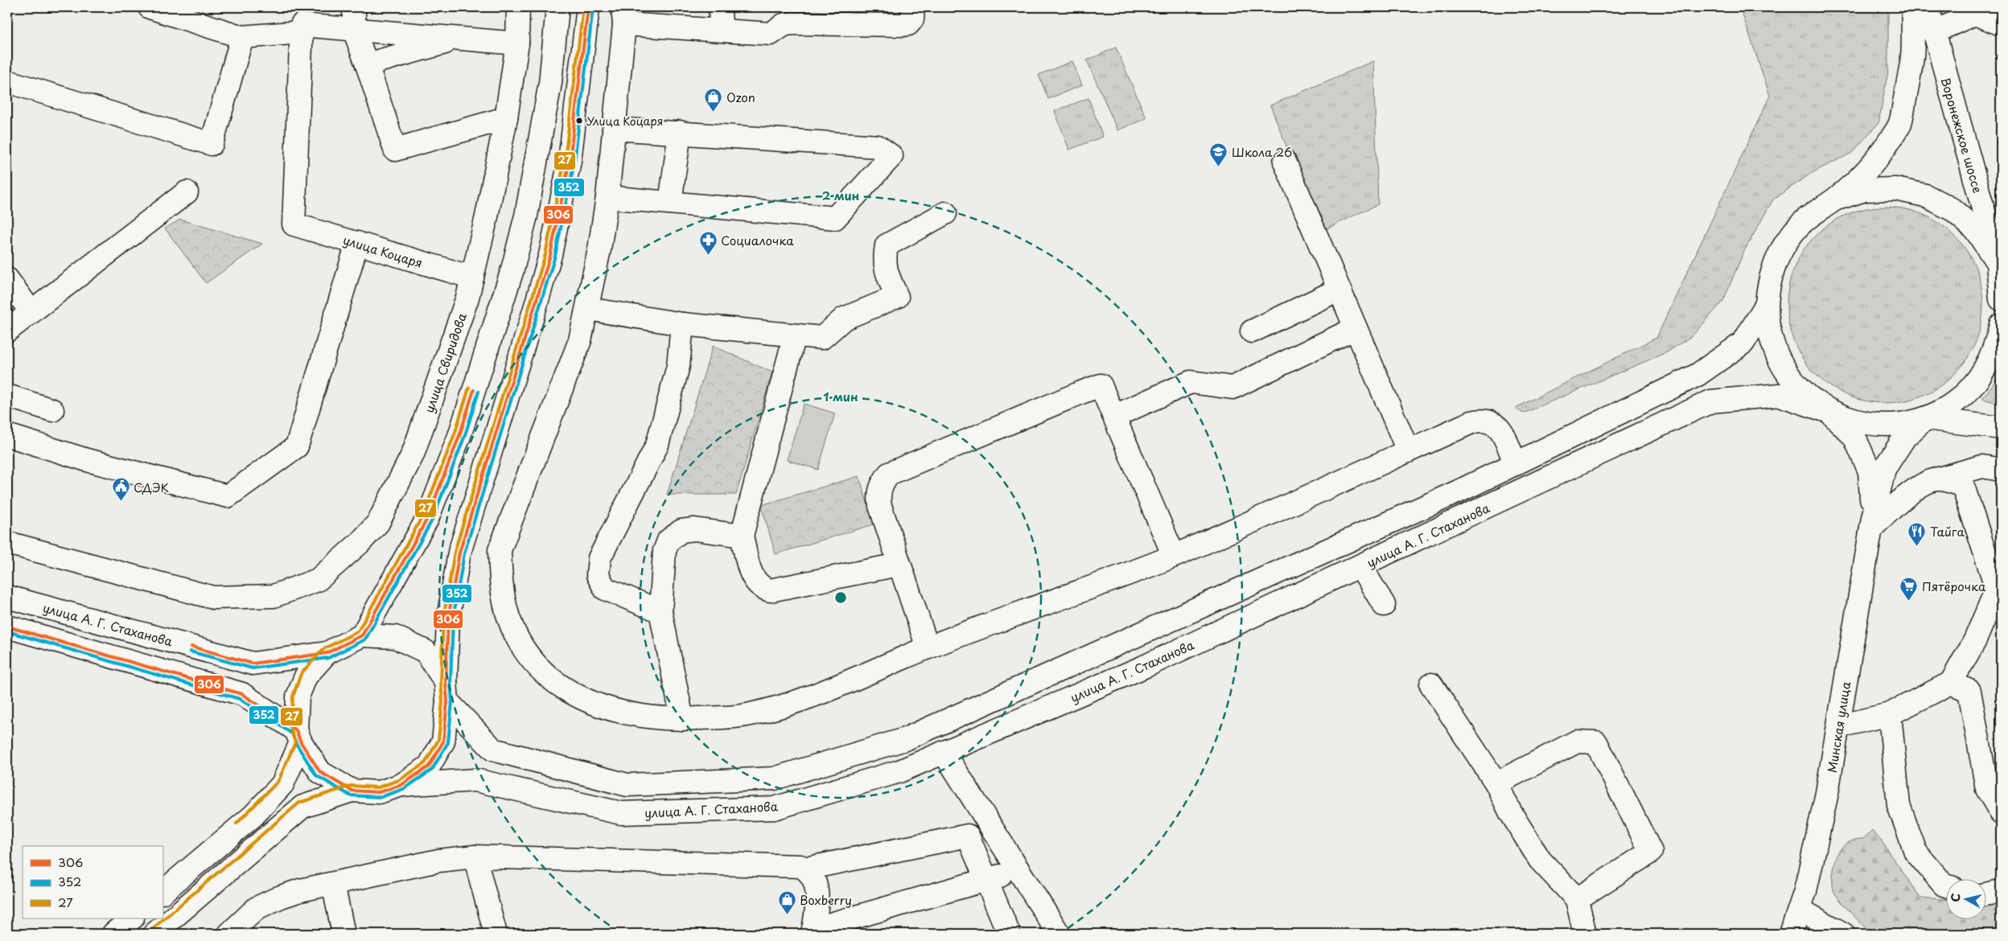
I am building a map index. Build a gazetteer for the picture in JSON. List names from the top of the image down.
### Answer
{
  "streets": {
    "main road": [
      "Воронежское шоссе",
      "улица Коцаря",
      "улица Свиридова",
      "улица А. Г. Стаханова",
      "Минская улица"
    ]
  },
  "crossings": [
    ["Воронежское шоссе", "улица А. Г. Стаханова"],
    ["улица Коцаря", "улица Свиридова"]
  ],
  "places": {
    "shop": ["Ozon", "Boxberry"],
    "other": ["Улица Коцаря"],
    "school or university": ["Школа 26"],
    "pharmacy": ["Социалочка"],
    "public building": ["СДЭК"],
    "restaurant": ["Тайга"],
    "supermarket": ["Пятёрочка"]
  },
  "lines": ["transit line 306", "transit line 27", "transit line 352"],
  "legend": ["306", "352", "27"],
  "north": "left",
  "rings": ["2 мин", "1 мин"]
}
